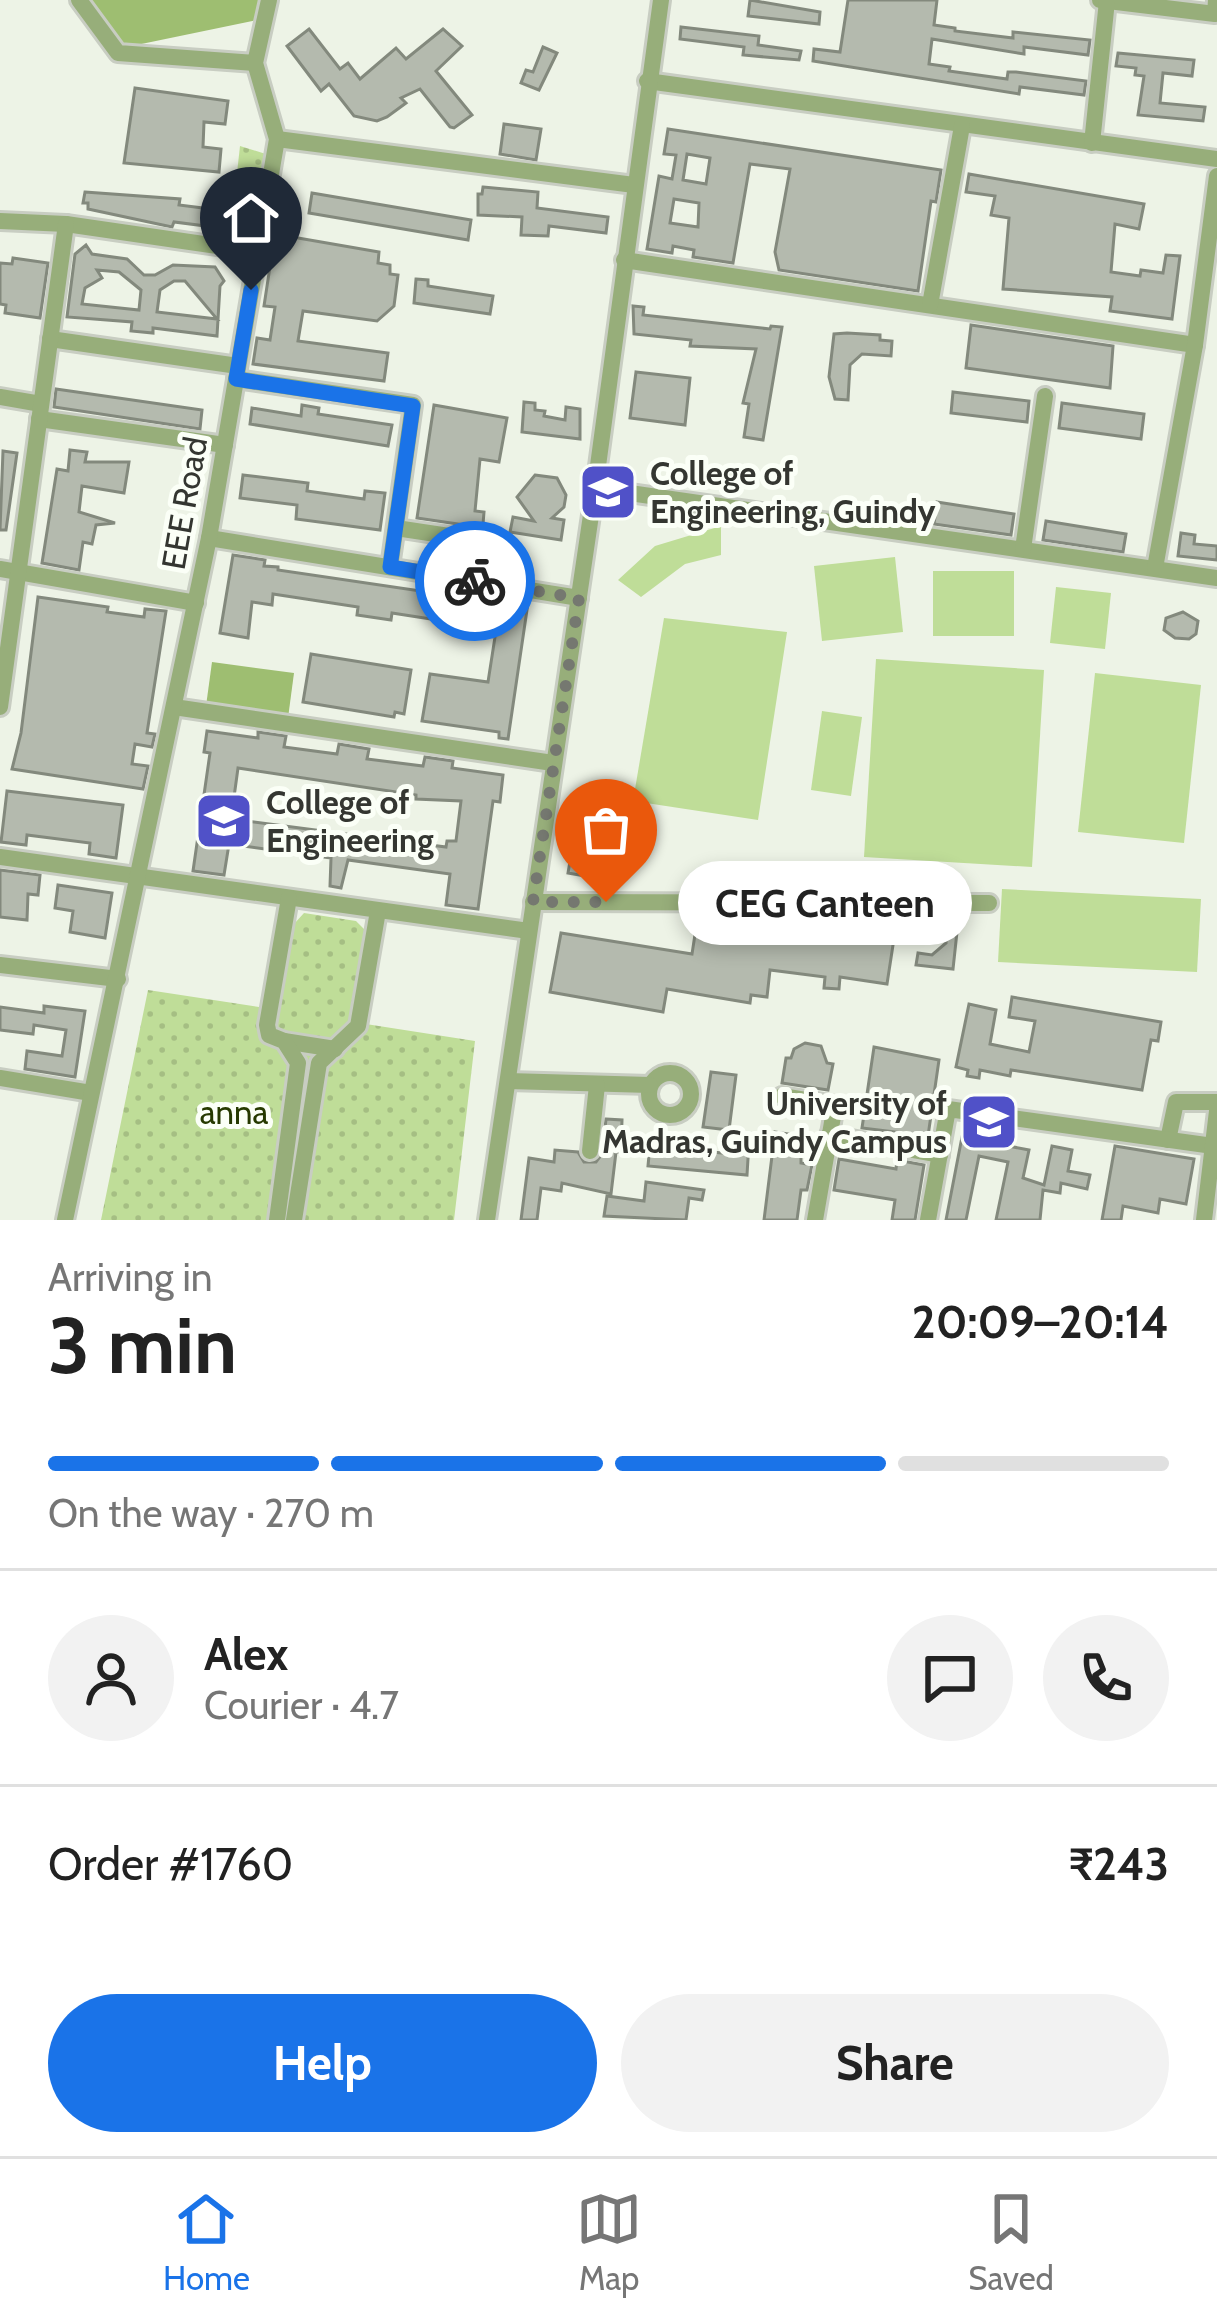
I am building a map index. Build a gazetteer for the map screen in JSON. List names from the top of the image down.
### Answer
{
  "streets": {
    "lane": ["EEE Road"]
  },
  "parks": ["anna"],
  "places": {
    "school or university": ["College of Engineering, Guindy", "College of Engineering", "University of Madras, Guindy Campus"],
    "other": ["CEG Canteen"]
  },
  "page": {
    "bubble": "CEG Canteen",
    "heading": ["3 min", "Arriving in", "20:09–20:14"],
    "panel": [
      "Alex",
      "Courier · 4.7",
      "Order #1760",
      "₹243"
    ],
    "bar": "On the way · 270 m",
    "buttons": ["Help", "Share"],
    "tabs": ["Home", "Map", "Saved"]
  }
}
